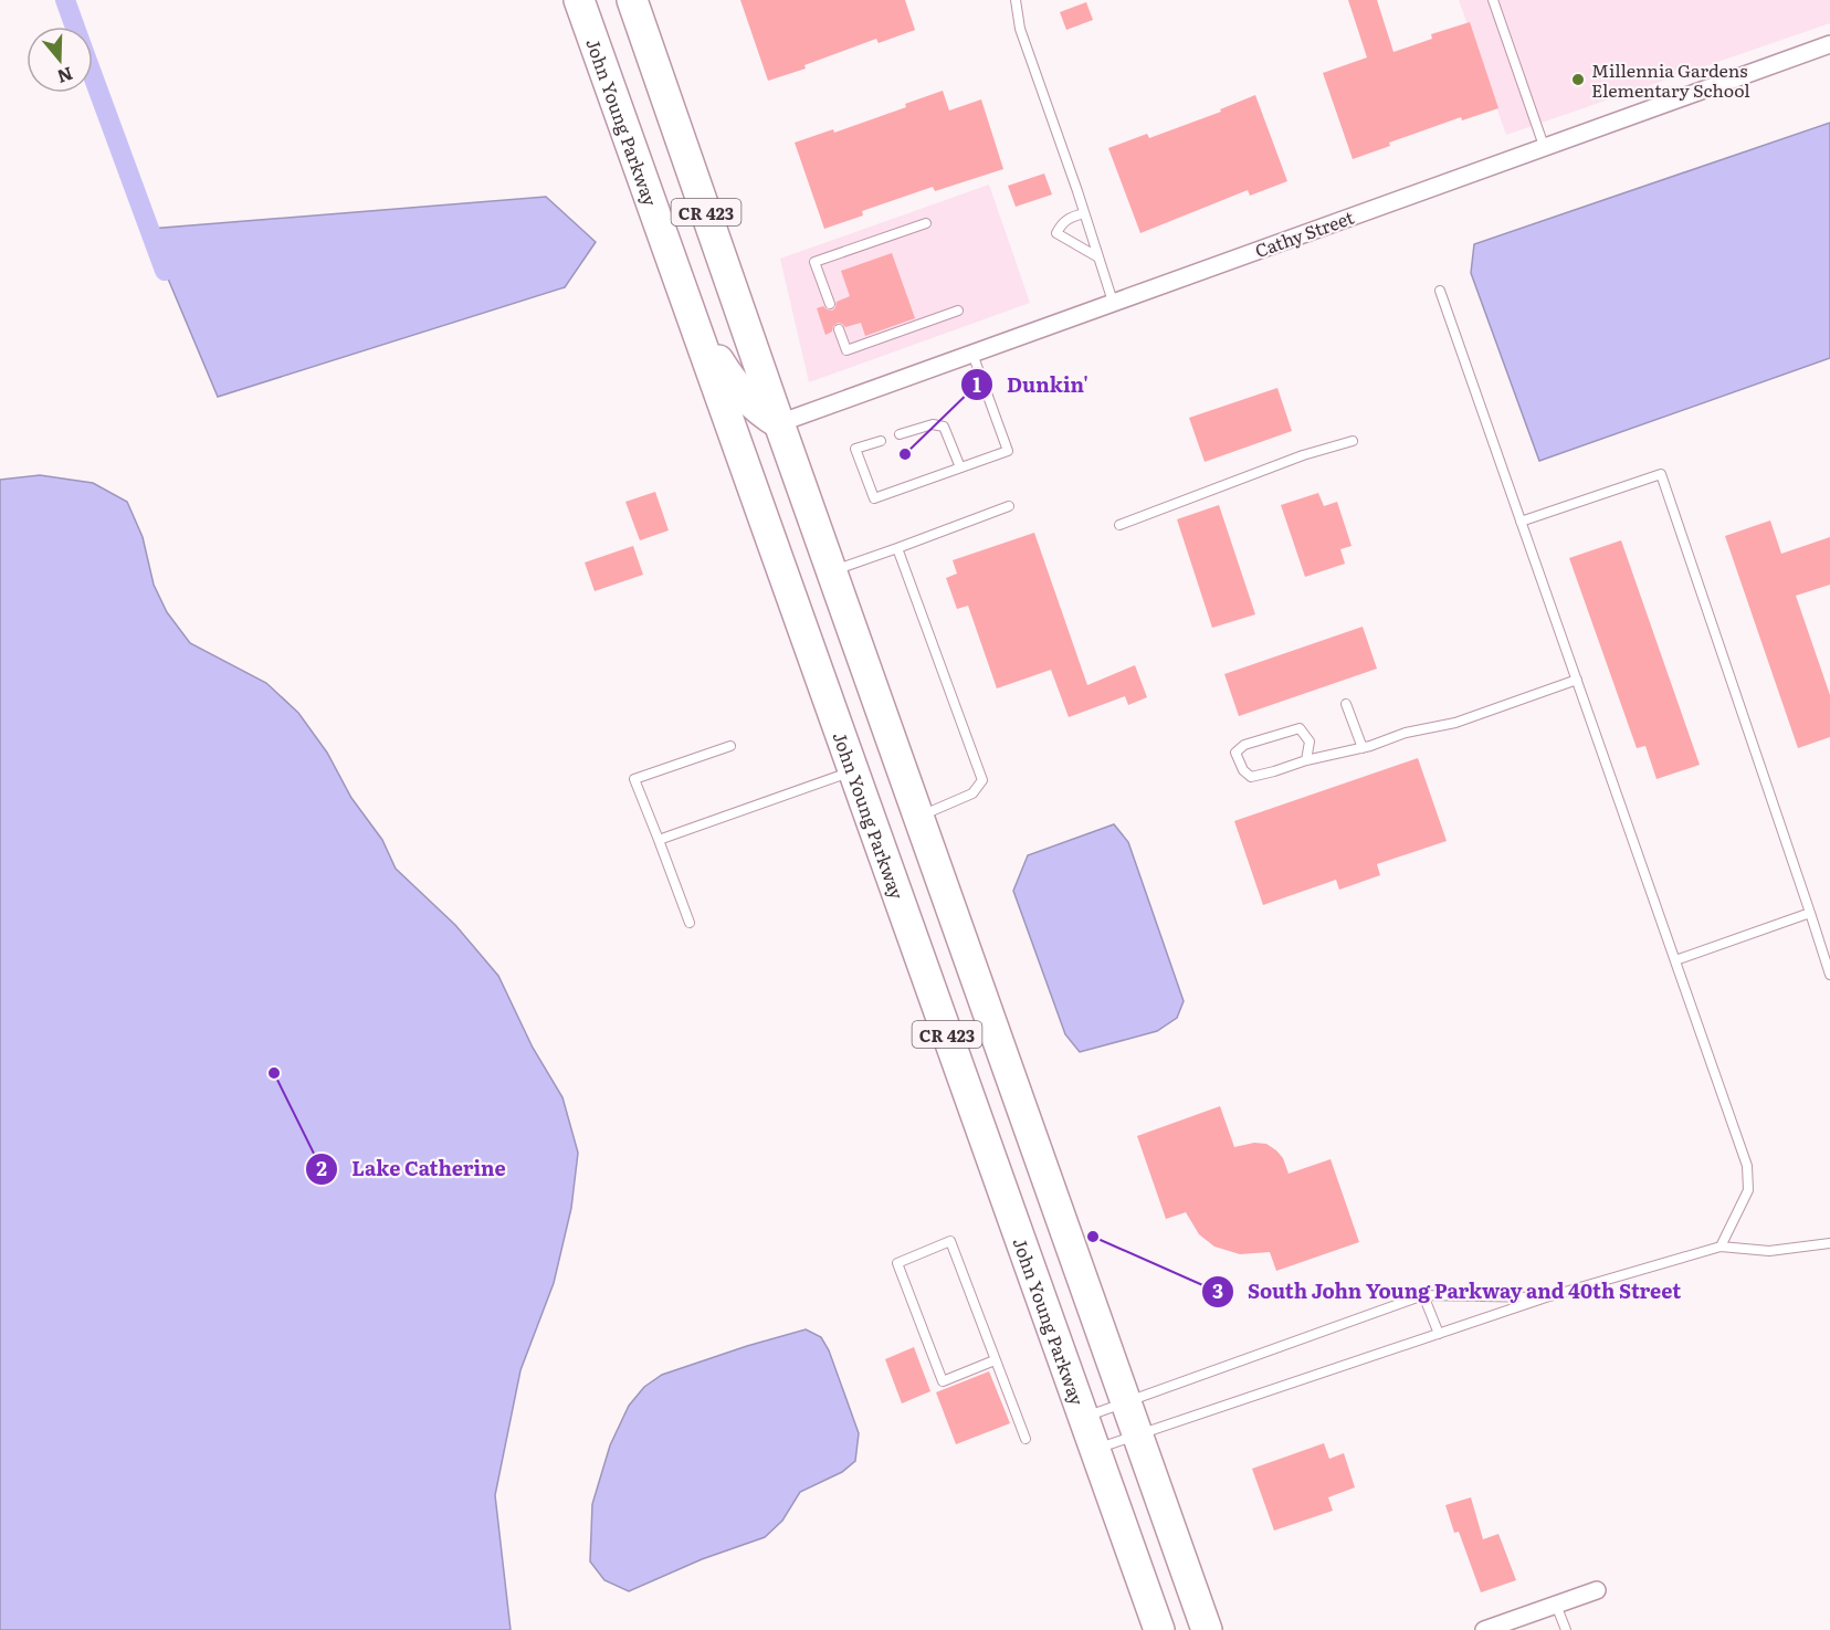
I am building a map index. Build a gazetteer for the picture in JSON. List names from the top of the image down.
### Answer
{
  "streets": {
    "highway": ["John Young Parkway", "CR 423"],
    "street": ["Cathy Street"]
  },
  "crossings": [
    ["CR 423", "Cathy Street"]
  ],
  "places": [
    "Millennia Gardens Elementary School",
    "Dunkin'",
    "Lake Catherine",
    "South John Young Parkway and 40th Street"
  ],
  "north": "bottom"
}
